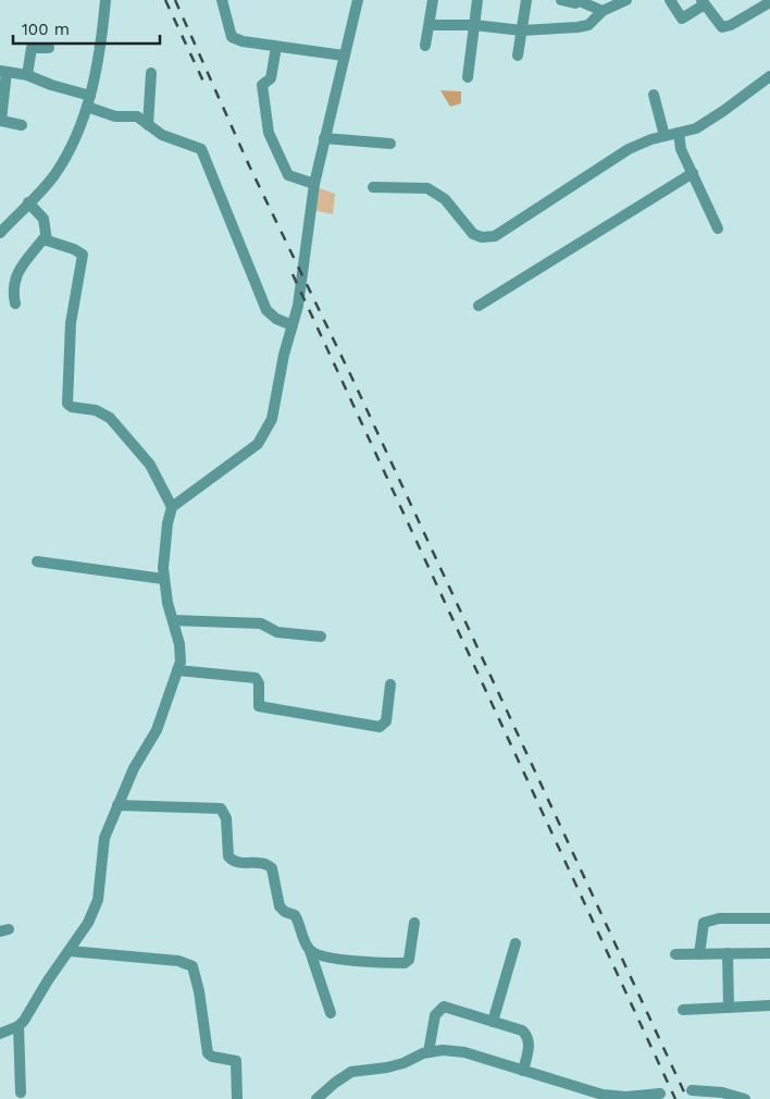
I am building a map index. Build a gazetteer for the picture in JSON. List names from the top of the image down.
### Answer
{
  "scale_bar": "100 m"
}
